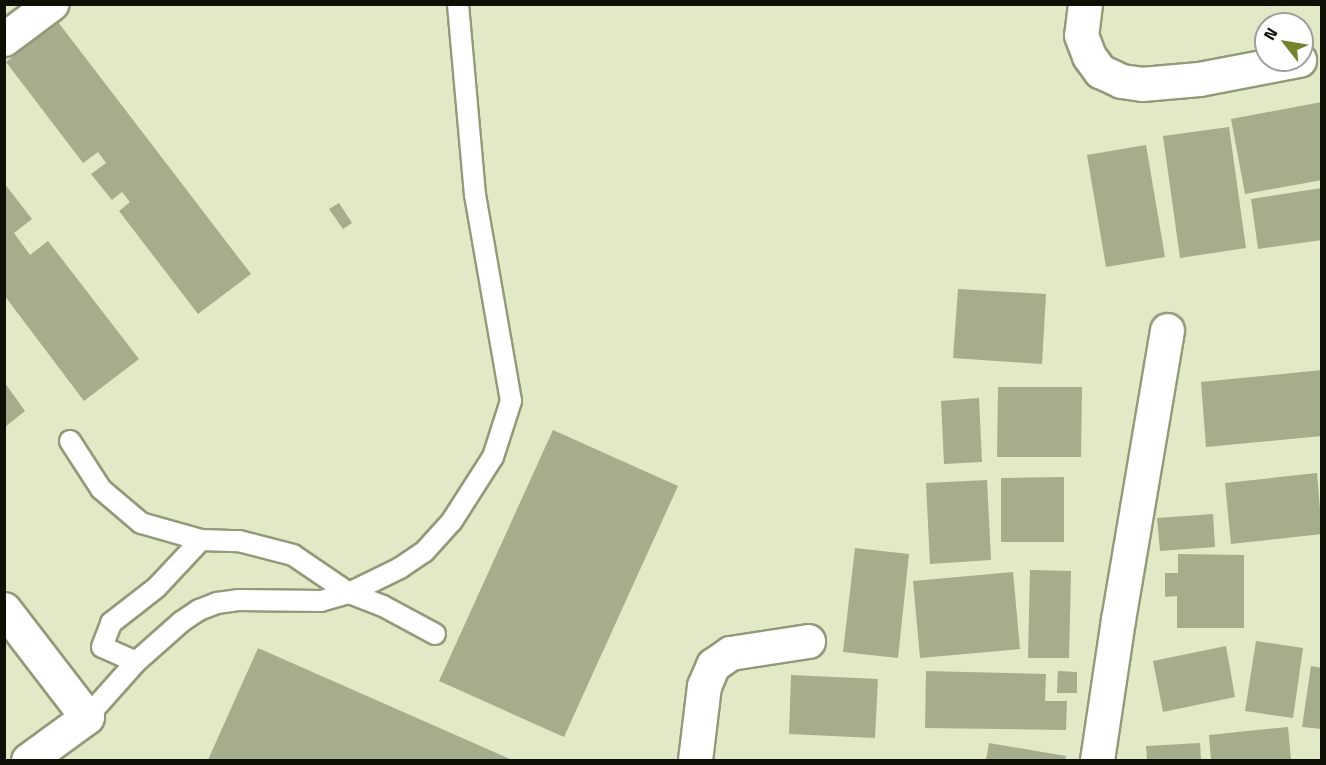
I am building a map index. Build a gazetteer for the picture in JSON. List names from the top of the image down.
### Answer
{
  "north": "top left"
}
